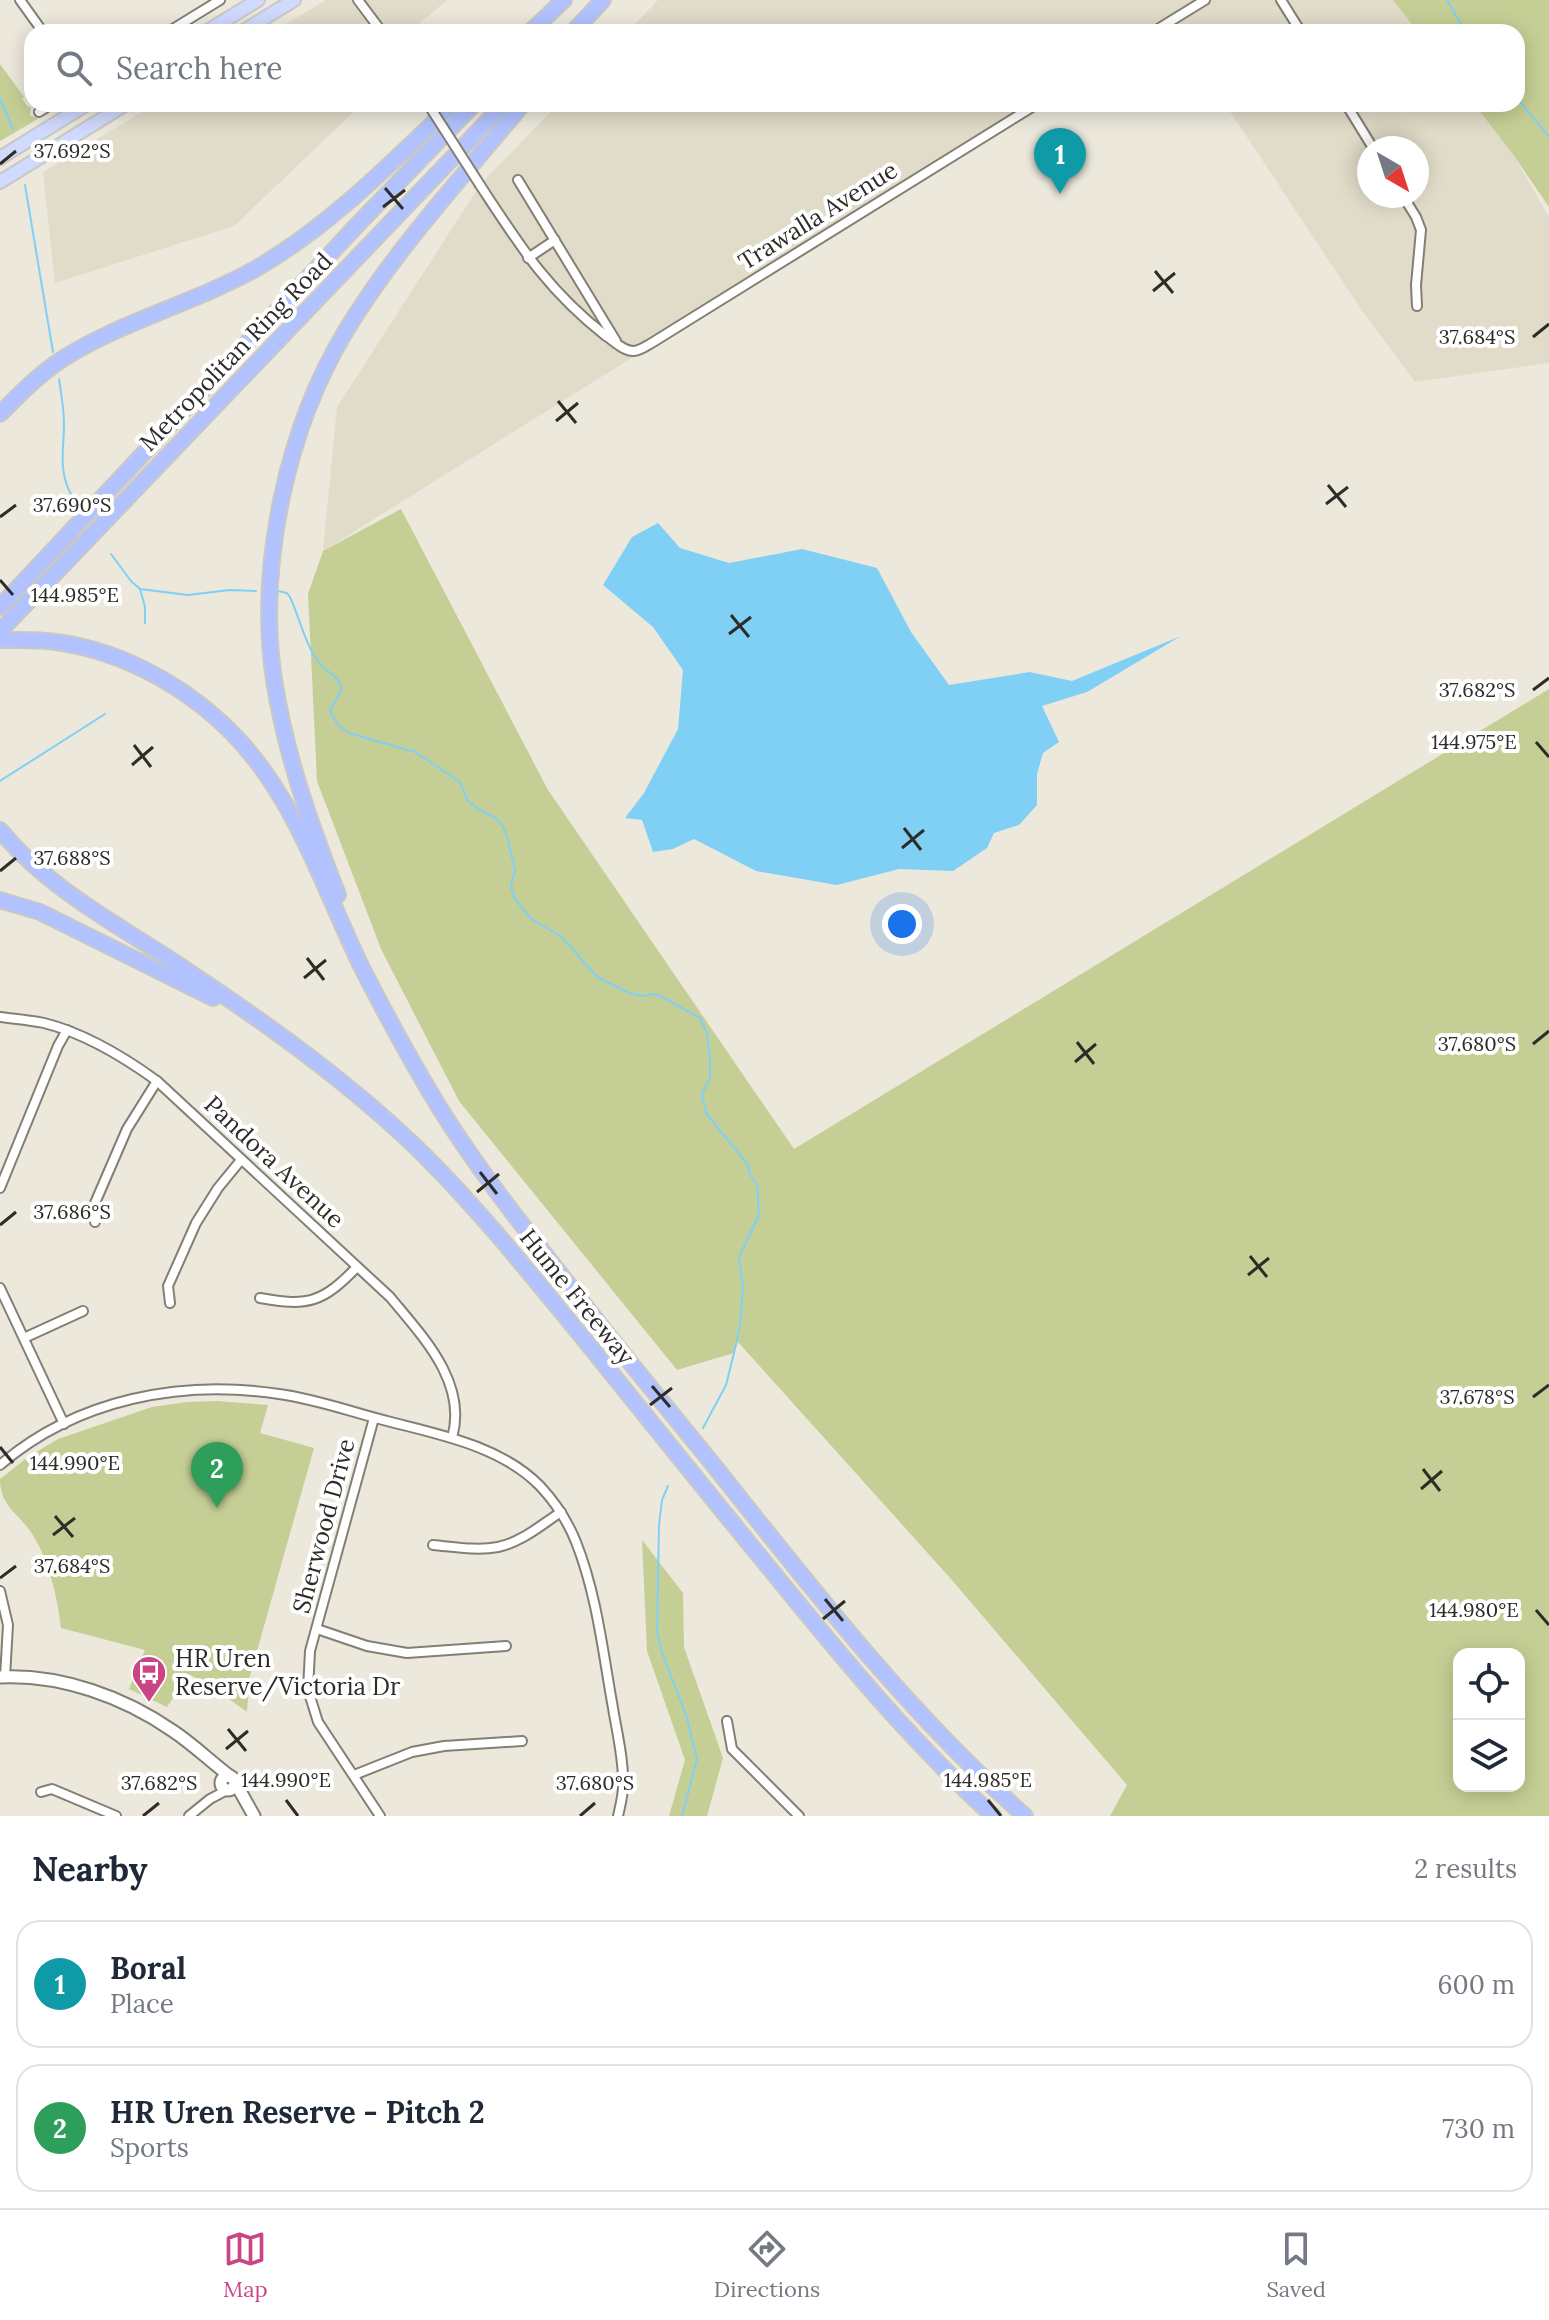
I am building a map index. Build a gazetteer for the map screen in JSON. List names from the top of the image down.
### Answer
{
  "streets": {
    "highway": ["Metropolitan Ring Road", "Hume Freeway"],
    "street": ["Trawalla Avenue", "Pandora Avenue", "Sherwood Drive"]
  },
  "places": {
    "bus stop": ["HR Uren Reserve/Victoria Dr"]
  },
  "north": "bottom right",
  "page": {
    "search": "Search here",
    "pins": ["1", "2"],
    "heading": ["Nearby", "2 results"],
    "list": [
      {
        "mark": "1",
        "name": "Boral",
        "note": "Place",
        "value": "600 m"
      },
      {
        "mark": "2",
        "name": "HR Uren Reserve - Pitch 2",
        "note": "Sports",
        "value": "730 m"
      }
    ],
    "nav": ["Map", "Directions", "Saved"]
  },
  "coordinates": [
    "37.692°S",
    "37.684°S",
    "37.690°S",
    "144.985°E",
    "37.682°S",
    "144.975°E",
    "37.688°S",
    "37.680°S",
    "37.686°S",
    "37.678°S",
    "144.990°E",
    "144.980°E"
  ]
}
